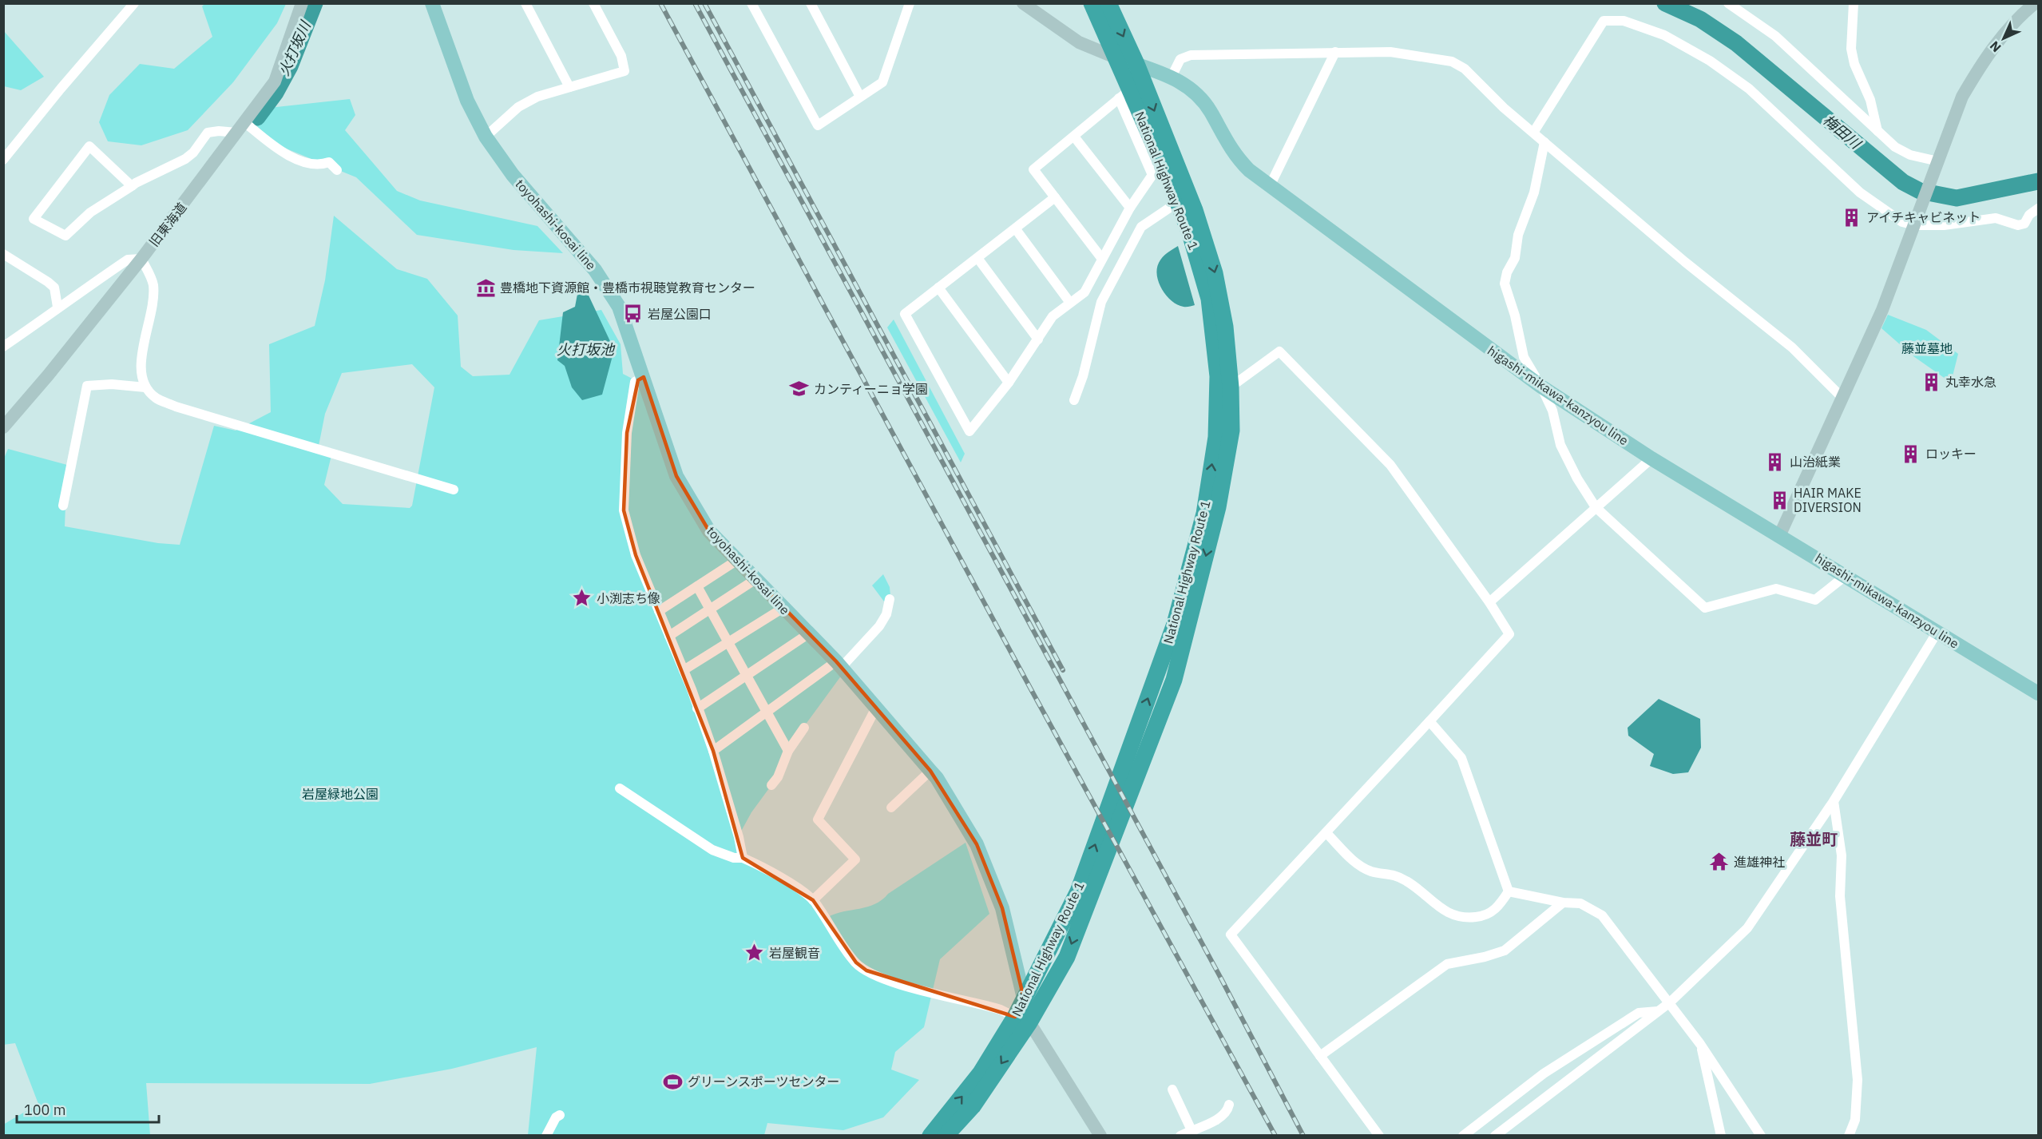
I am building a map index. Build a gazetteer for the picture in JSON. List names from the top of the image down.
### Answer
{
  "streets": {
    "highway": ["National Highway Route 1"],
    "main road": ["toyohashi-kosai line", "higashi-mikawa-kanzyou line"],
    "street": ["旧東海道"]
  },
  "crossings": [
    ["National Highway Route 1", "toyohashi-kosai line"],
    ["National Highway Route 1", "higashi-mikawa-kanzyou line"]
  ],
  "districts": ["藤並町"],
  "water": ["火打坂川", "梅田川", "火打坂池"],
  "parks": ["藤並墓地", "岩屋緑地公園"],
  "places": {
    "building": [
      "アイチキャビネット",
      "丸幸水急",
      "ロッキー",
      "山治紙業",
      "HAIR MAKE DIVERSION"
    ],
    "museum": ["豊橋地下資源館・豊橋市視聴覚教育センター"],
    "bus stop": ["岩屋公園口"],
    "school or university": ["カンティーニョ学園"],
    "place": ["小渕志ち像", "岩屋観音"],
    "temple": ["進雄神社"],
    "sports": ["グリーンスポーツセンター"]
  },
  "scale_bar": "100 m",
  "north": "bottom left"
}
